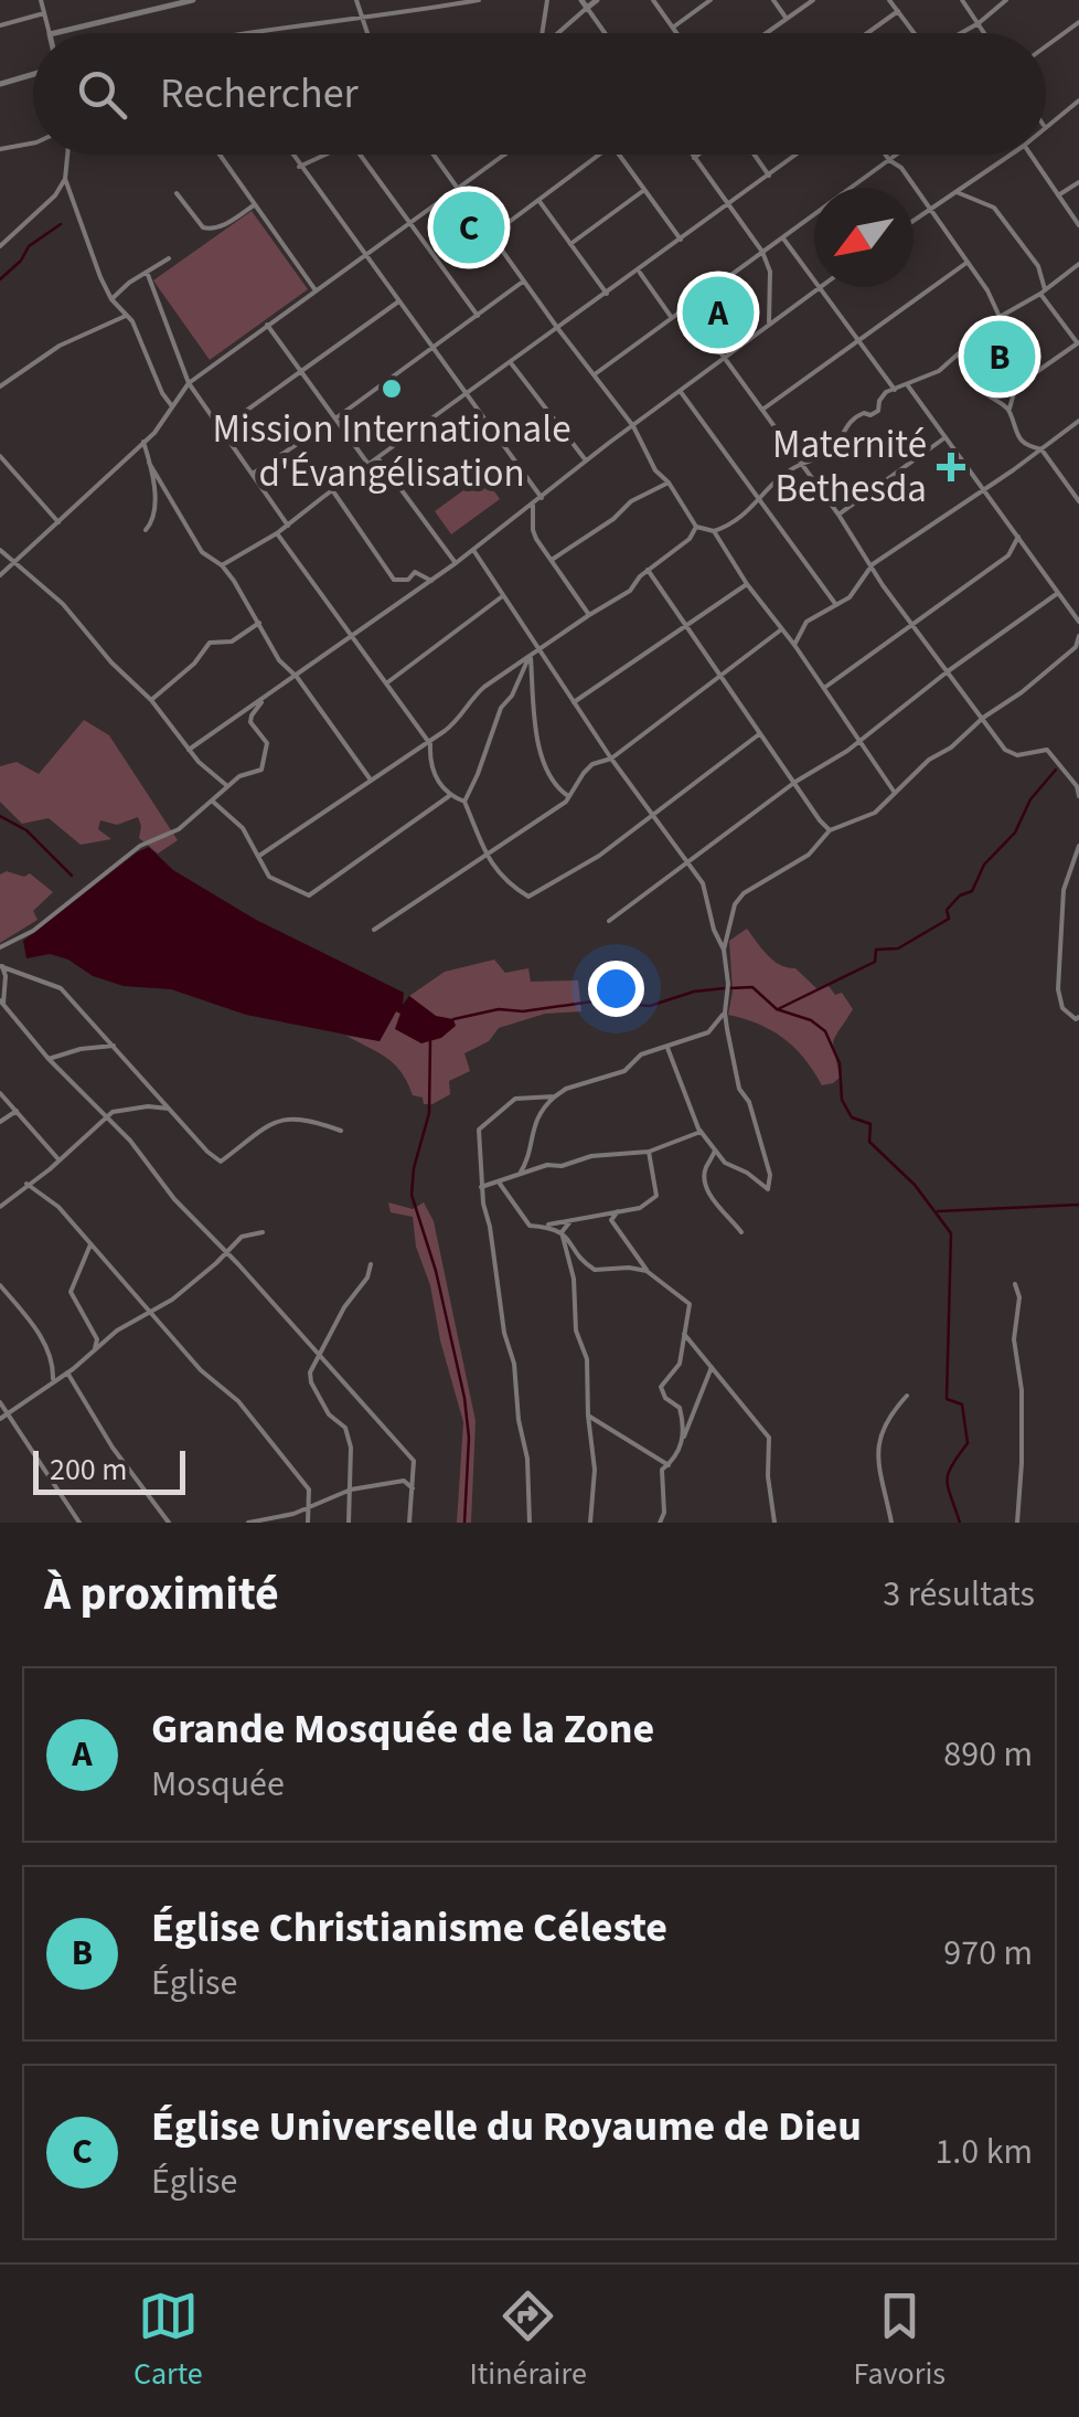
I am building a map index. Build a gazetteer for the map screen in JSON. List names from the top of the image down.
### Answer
{
  "places": {
    "other": ["Mission Internationale d'Évangélisation"],
    "health": ["Maternité Bethesda"]
  },
  "scale_bar": "200 m",
  "north": "bottom left",
  "page": {
    "search": "Rechercher",
    "pins": ["C", "A", "B"],
    "scale": "200 m",
    "heading": ["À proximité", "3 résultats"],
    "list": [
      {
        "mark": "A",
        "name": "Grande Mosquée de la Zone",
        "note": "Mosquée",
        "value": "890 m"
      },
      {
        "mark": "B",
        "name": "Église Christianisme Céleste",
        "note": "Église",
        "value": "970 m"
      },
      {
        "mark": "C",
        "name": "Église Universelle du Royaume de Dieu",
        "note": "Église",
        "value": "1.0 km"
      }
    ],
    "nav": ["Carte", "Itinéraire", "Favoris"]
  }
}
